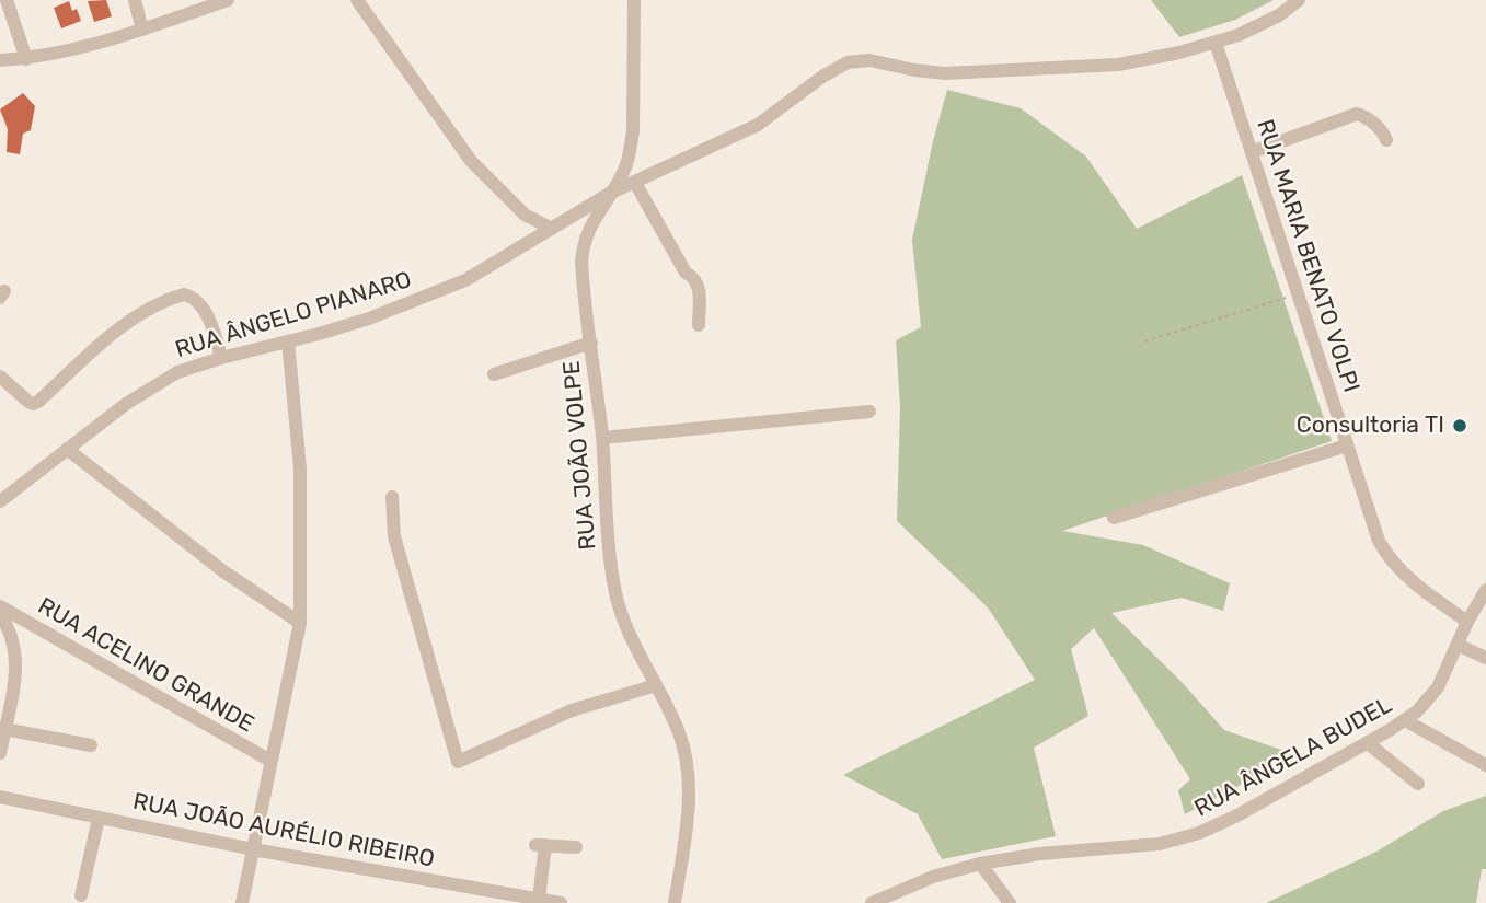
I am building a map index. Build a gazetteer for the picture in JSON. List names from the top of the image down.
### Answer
{
  "streets": {
    "street": [
      "RUA MARIA BENATO VOLPI",
      "RUA ÂNGELO PIANARO",
      "RUA JOÃO VOLPE",
      "RUA ACELINO GRANDE",
      "RUA ÂNGELA BUDEL",
      "RUA JOÃO AURÉLIO RIBEIRO"
    ]
  },
  "crossings": [
    ["RUA MARIA BENATO VOLPI", "RUA ÂNGELO PIANARO"],
    ["RUA MARIA BENATO VOLPI", "RUA ÂNGELA BUDEL"],
    ["RUA ÂNGELO PIANARO", "RUA JOÃO VOLPE"]
  ],
  "places": ["Consultoria TI"]
}
